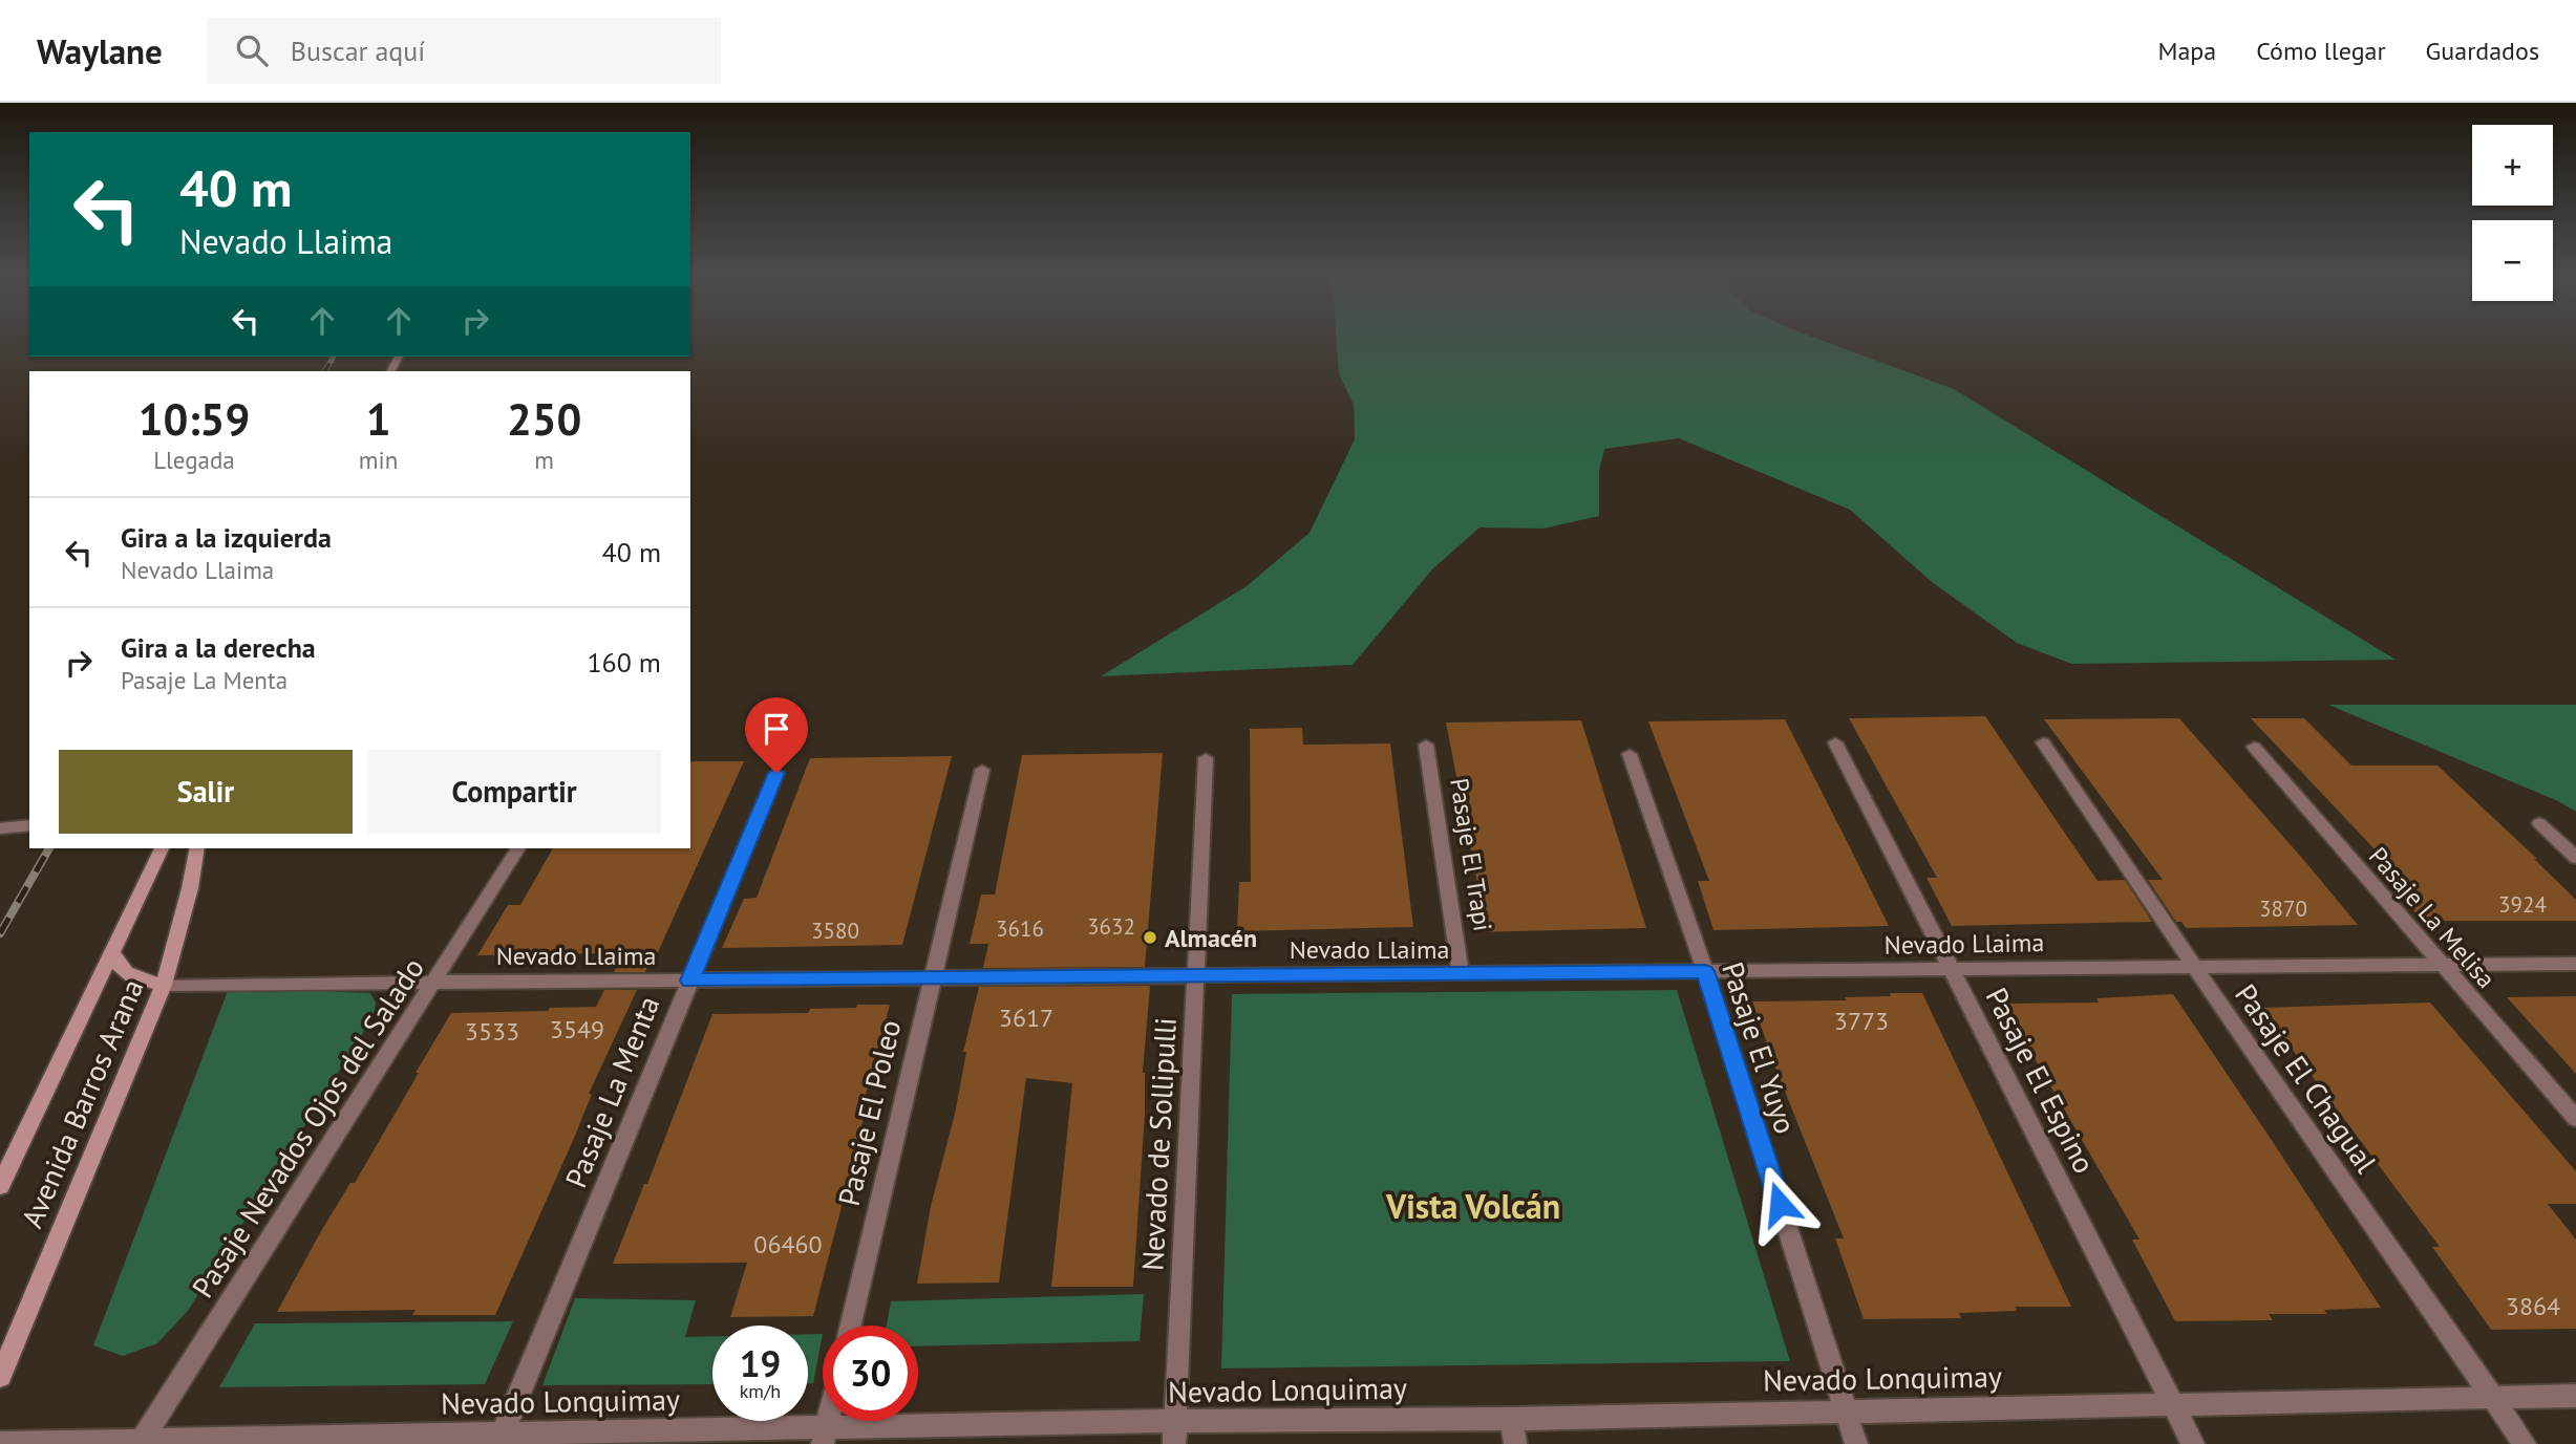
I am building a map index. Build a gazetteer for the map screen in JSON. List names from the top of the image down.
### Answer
{
  "streets": {
    "main road": ["Avenida Barros Arana"],
    "street": [
      "Pasaje El Trapi",
      "Pasaje La Melisa",
      "Nevado Llaima",
      "Pasaje El Yuyo",
      "Pasaje El Chagual",
      "Pasaje El Espino",
      "Pasaje La Menta",
      "Pasaje El Poleo",
      "Pasaje Nevados Ojos del Salado",
      "Nevado de Sollipulli",
      "Nevado Lonquimay"
    ]
  },
  "crossings": [
    ["Pasaje El Trapi", "Nevado Llaima"],
    ["Pasaje La Melisa", "Nevado Llaima"],
    ["Nevado Llaima", "Pasaje El Yuyo"],
    ["Nevado Llaima", "Pasaje El Chagual"],
    ["Nevado Llaima", "Pasaje El Espino"],
    ["Nevado Llaima", "Pasaje La Menta"],
    ["Nevado Llaima", "Avenida Barros Arana"],
    ["Nevado Llaima", "Pasaje El Poleo"],
    ["Nevado Llaima", "Pasaje Nevados Ojos del Salado"],
    ["Nevado Llaima", "Nevado de Sollipulli"],
    ["Pasaje El Yuyo", "Nevado Lonquimay"],
    ["Pasaje El Chagual", "Nevado Lonquimay"],
    ["Pasaje El Espino", "Nevado Lonquimay"],
    ["Pasaje La Menta", "Nevado Lonquimay"],
    ["Pasaje Nevados Ojos del Salado", "Nevado Lonquimay"],
    ["Nevado de Sollipulli", "Nevado Lonquimay"]
  ],
  "districts": ["Vista Volcán"],
  "places": ["Almacén"],
  "house_numbers": [
    "3924",
    "3870",
    "3632",
    "3616",
    "3580",
    "3617",
    "3773",
    "3549",
    "3533",
    "06460",
    "3864"
  ],
  "page": {
    "header": "Waylane",
    "search": "Buscar aquí",
    "nav": ["Mapa", "Cómo llegar", "Guardados"],
    "map_buttons": ["+", "−"],
    "turn": ["40 m", "Nevado Llaima"],
    "eta": [
      "10:59",
      "Llegada",
      "1",
      "min",
      "250",
      "m"
    ],
    "list": [
      {
        "name": "Gira a la izquierda",
        "note": "Nevado Llaima",
        "value": "40 m"
      },
      {
        "name": "Gira a la derecha",
        "note": "Pasaje La Menta",
        "value": "160 m"
      }
    ],
    "buttons": ["Salir", "Compartir"],
    "speed": "19 km/h",
    "limit": "30"
  }
}
